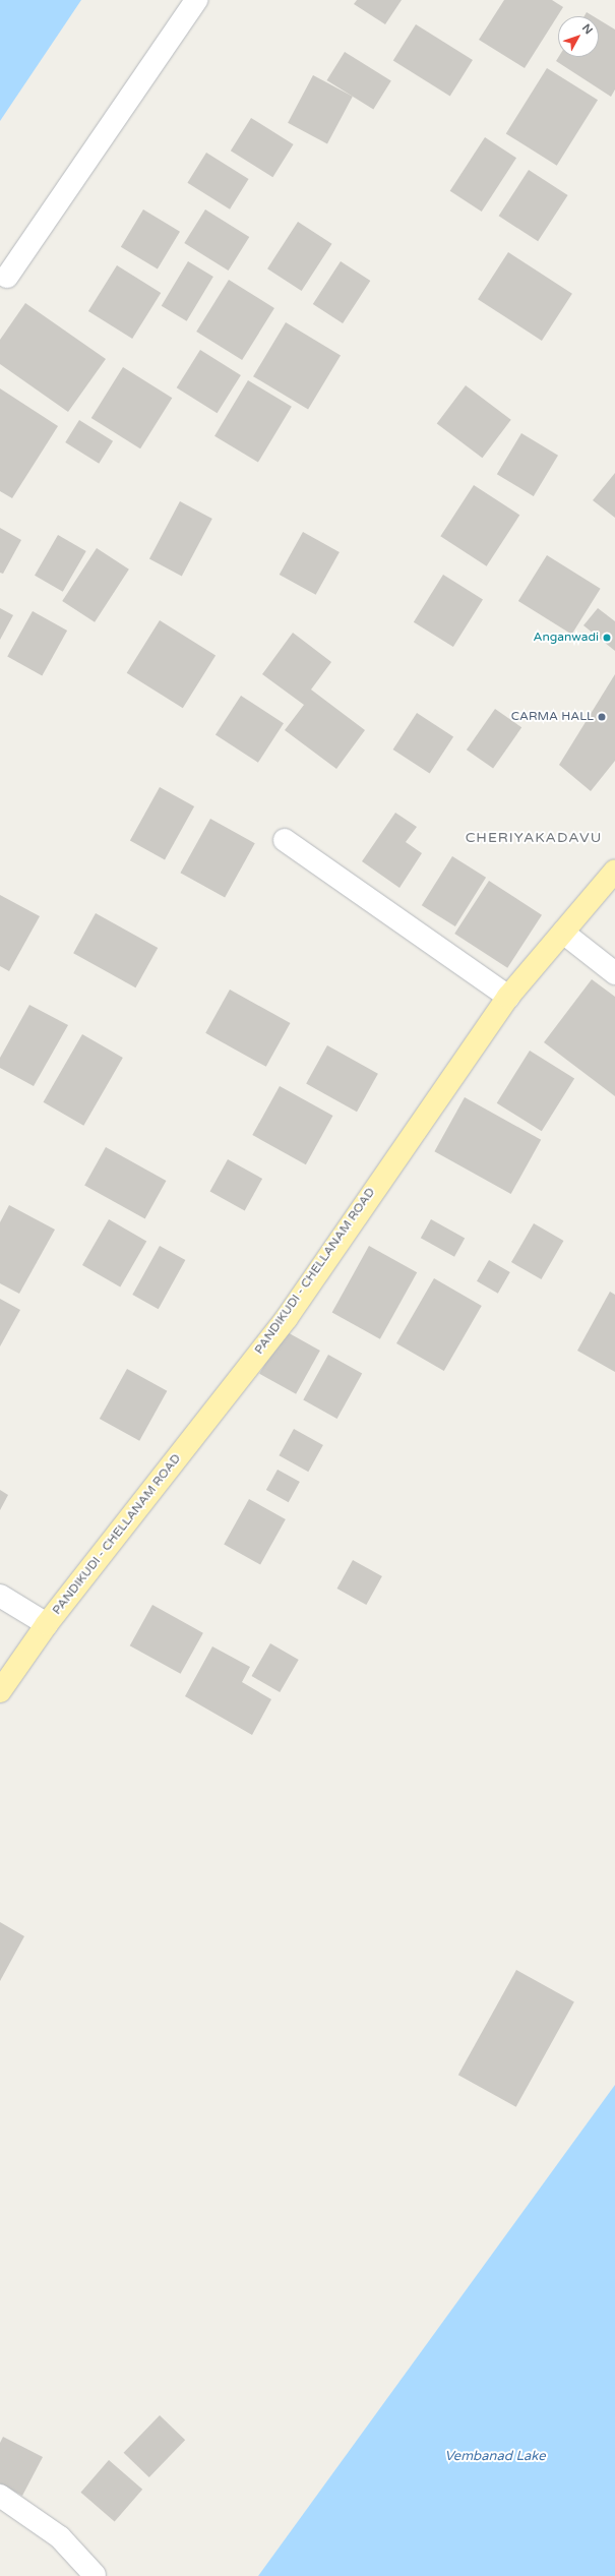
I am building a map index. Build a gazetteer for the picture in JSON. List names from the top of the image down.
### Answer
{
  "streets": {
    "main road": ["PANDIKUDI - CHELLANAM ROAD"]
  },
  "districts": ["CHERIYAKADAVU"],
  "water": ["Vembanad Lake"],
  "places": ["Anganwadi", "CARMA HALL"],
  "north": "top right"
}
